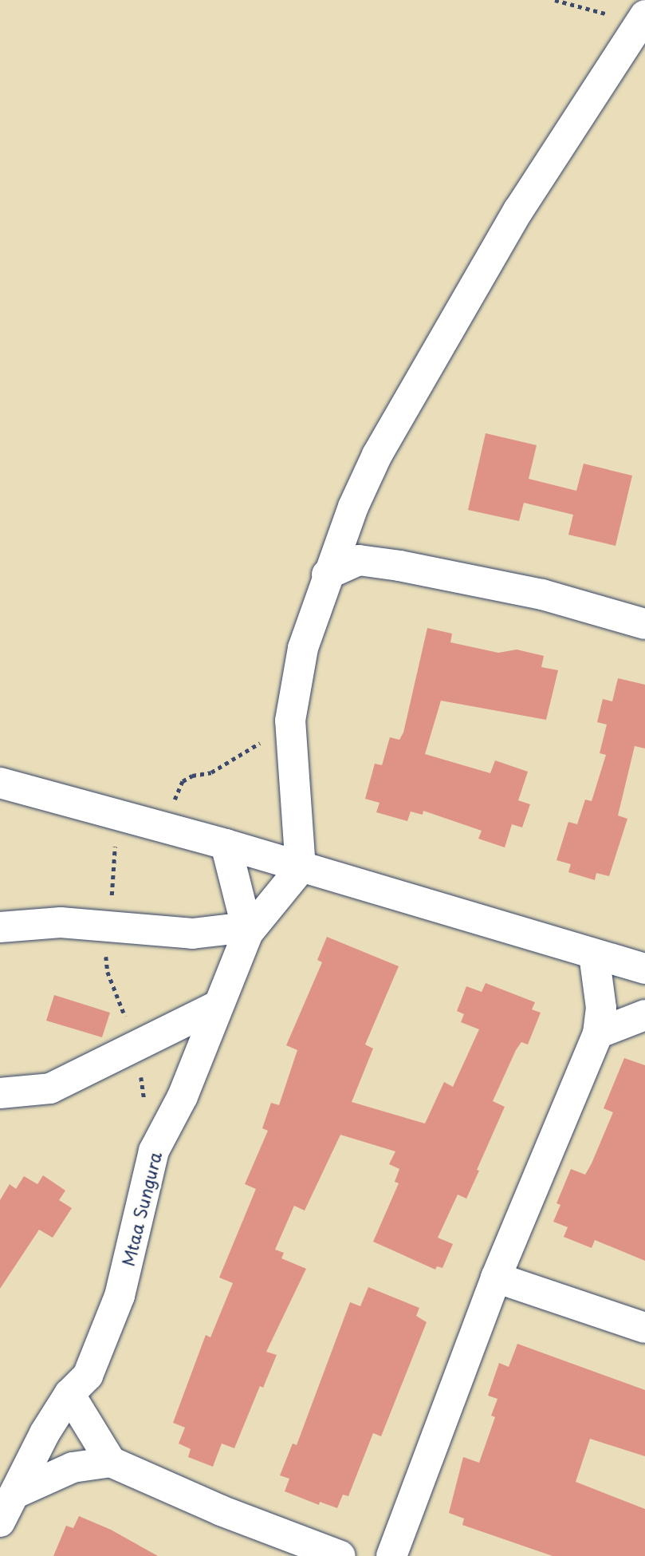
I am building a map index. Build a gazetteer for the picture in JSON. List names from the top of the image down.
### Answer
{
  "streets": {
    "street": ["Mtaa Sungura"]
  }
}
